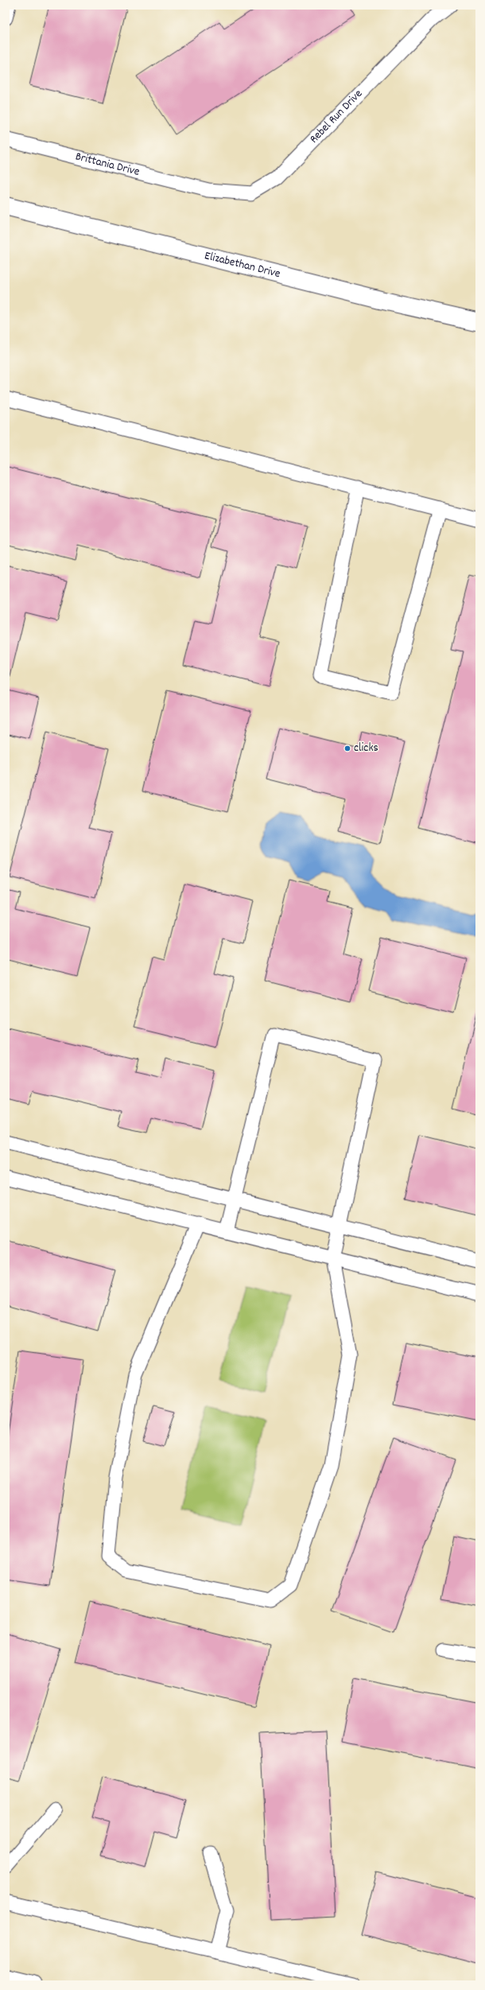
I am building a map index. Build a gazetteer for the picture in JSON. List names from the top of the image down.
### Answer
{
  "streets": {
    "street": ["Elizabethan Drive"],
    "lane": ["Rebel Run Drive", "Brittania Drive"]
  },
  "crossings": [
    ["Rebel Run Drive", "Brittania Drive"]
  ],
  "places": ["clicks"]
}
